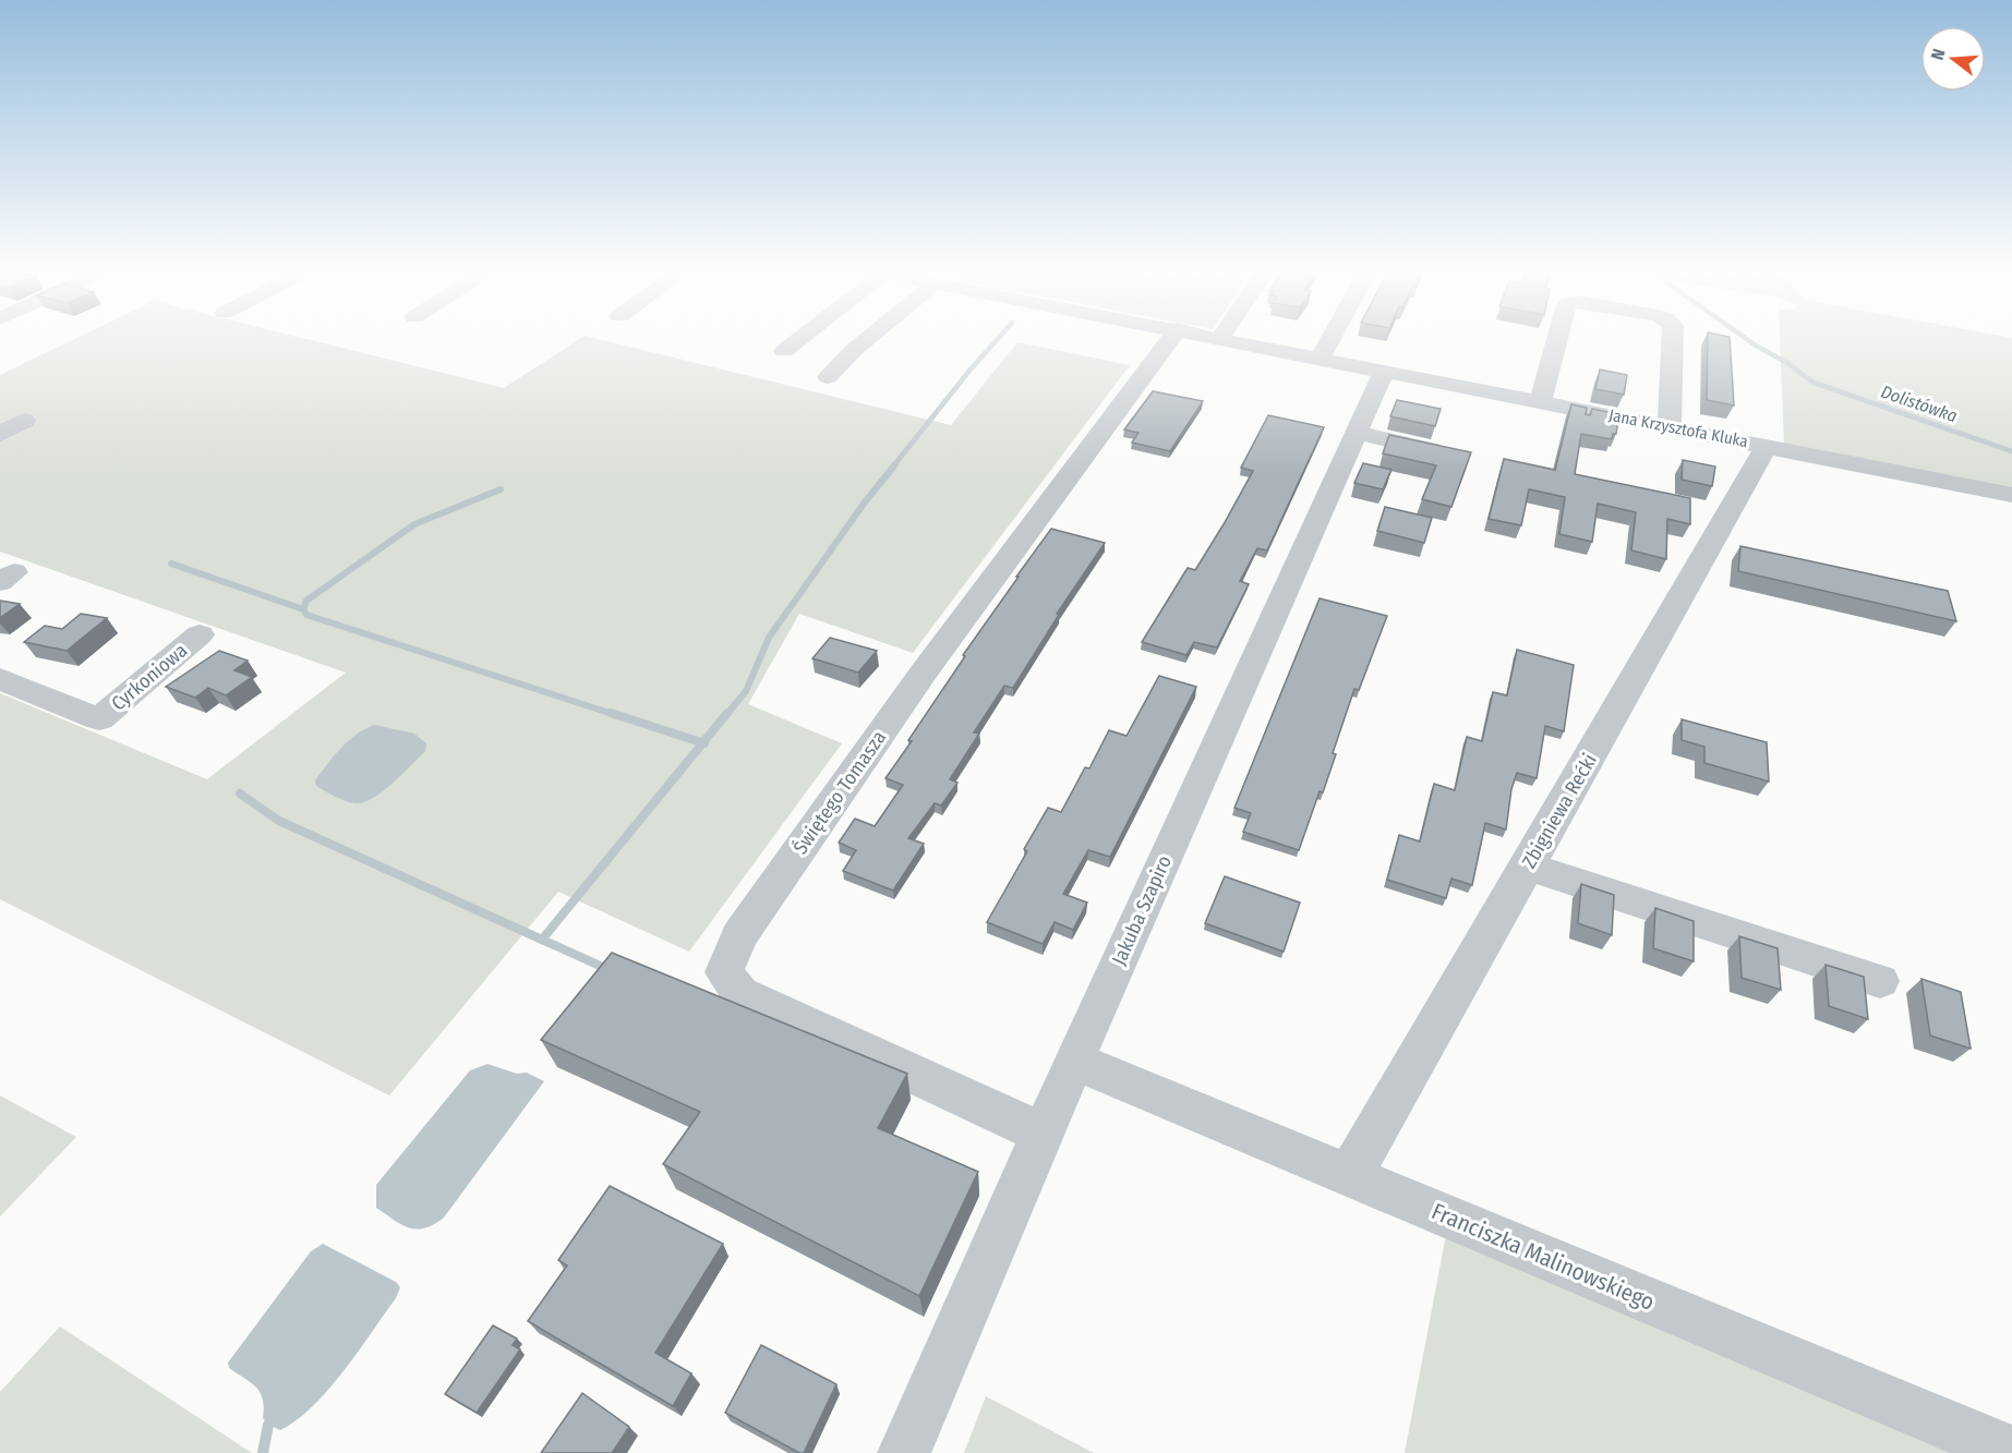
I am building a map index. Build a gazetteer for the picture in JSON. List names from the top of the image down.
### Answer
{
  "streets": {
    "street": [
      "Jana Krzysztofa Kluka",
      "Cyrkoniowa",
      "Świętego Tomasza",
      "Zbigniewa Rećki",
      "Jakuba Szapiro",
      "Franciszka Malinowskiego"
    ]
  },
  "crossings": [
    ["Jana Krzysztofa Kluka", "Zbigniewa Rećki"],
    ["Jana Krzysztofa Kluka", "Jakuba Szapiro"],
    ["Świętego Tomasza", "Jakuba Szapiro"],
    ["Zbigniewa Rećki", "Franciszka Malinowskiego"],
    ["Jakuba Szapiro", "Franciszka Malinowskiego"]
  ],
  "water": ["Dolistówka"],
  "north": "left"
}
